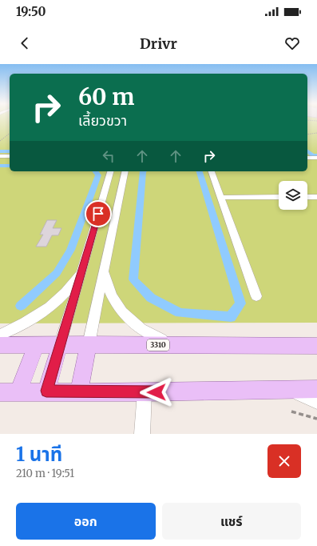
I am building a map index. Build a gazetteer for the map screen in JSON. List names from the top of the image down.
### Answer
{
  "streets": {
    "main road": ["3310"]
  },
  "page": {
    "status": "19:50",
    "header": "Drivr",
    "turn": ["60 m", "เลี้ยวขวา"],
    "heading": ["1 นาที", "210 m · 19:51"],
    "buttons": ["ออก", "แชร์"]
  }
}
